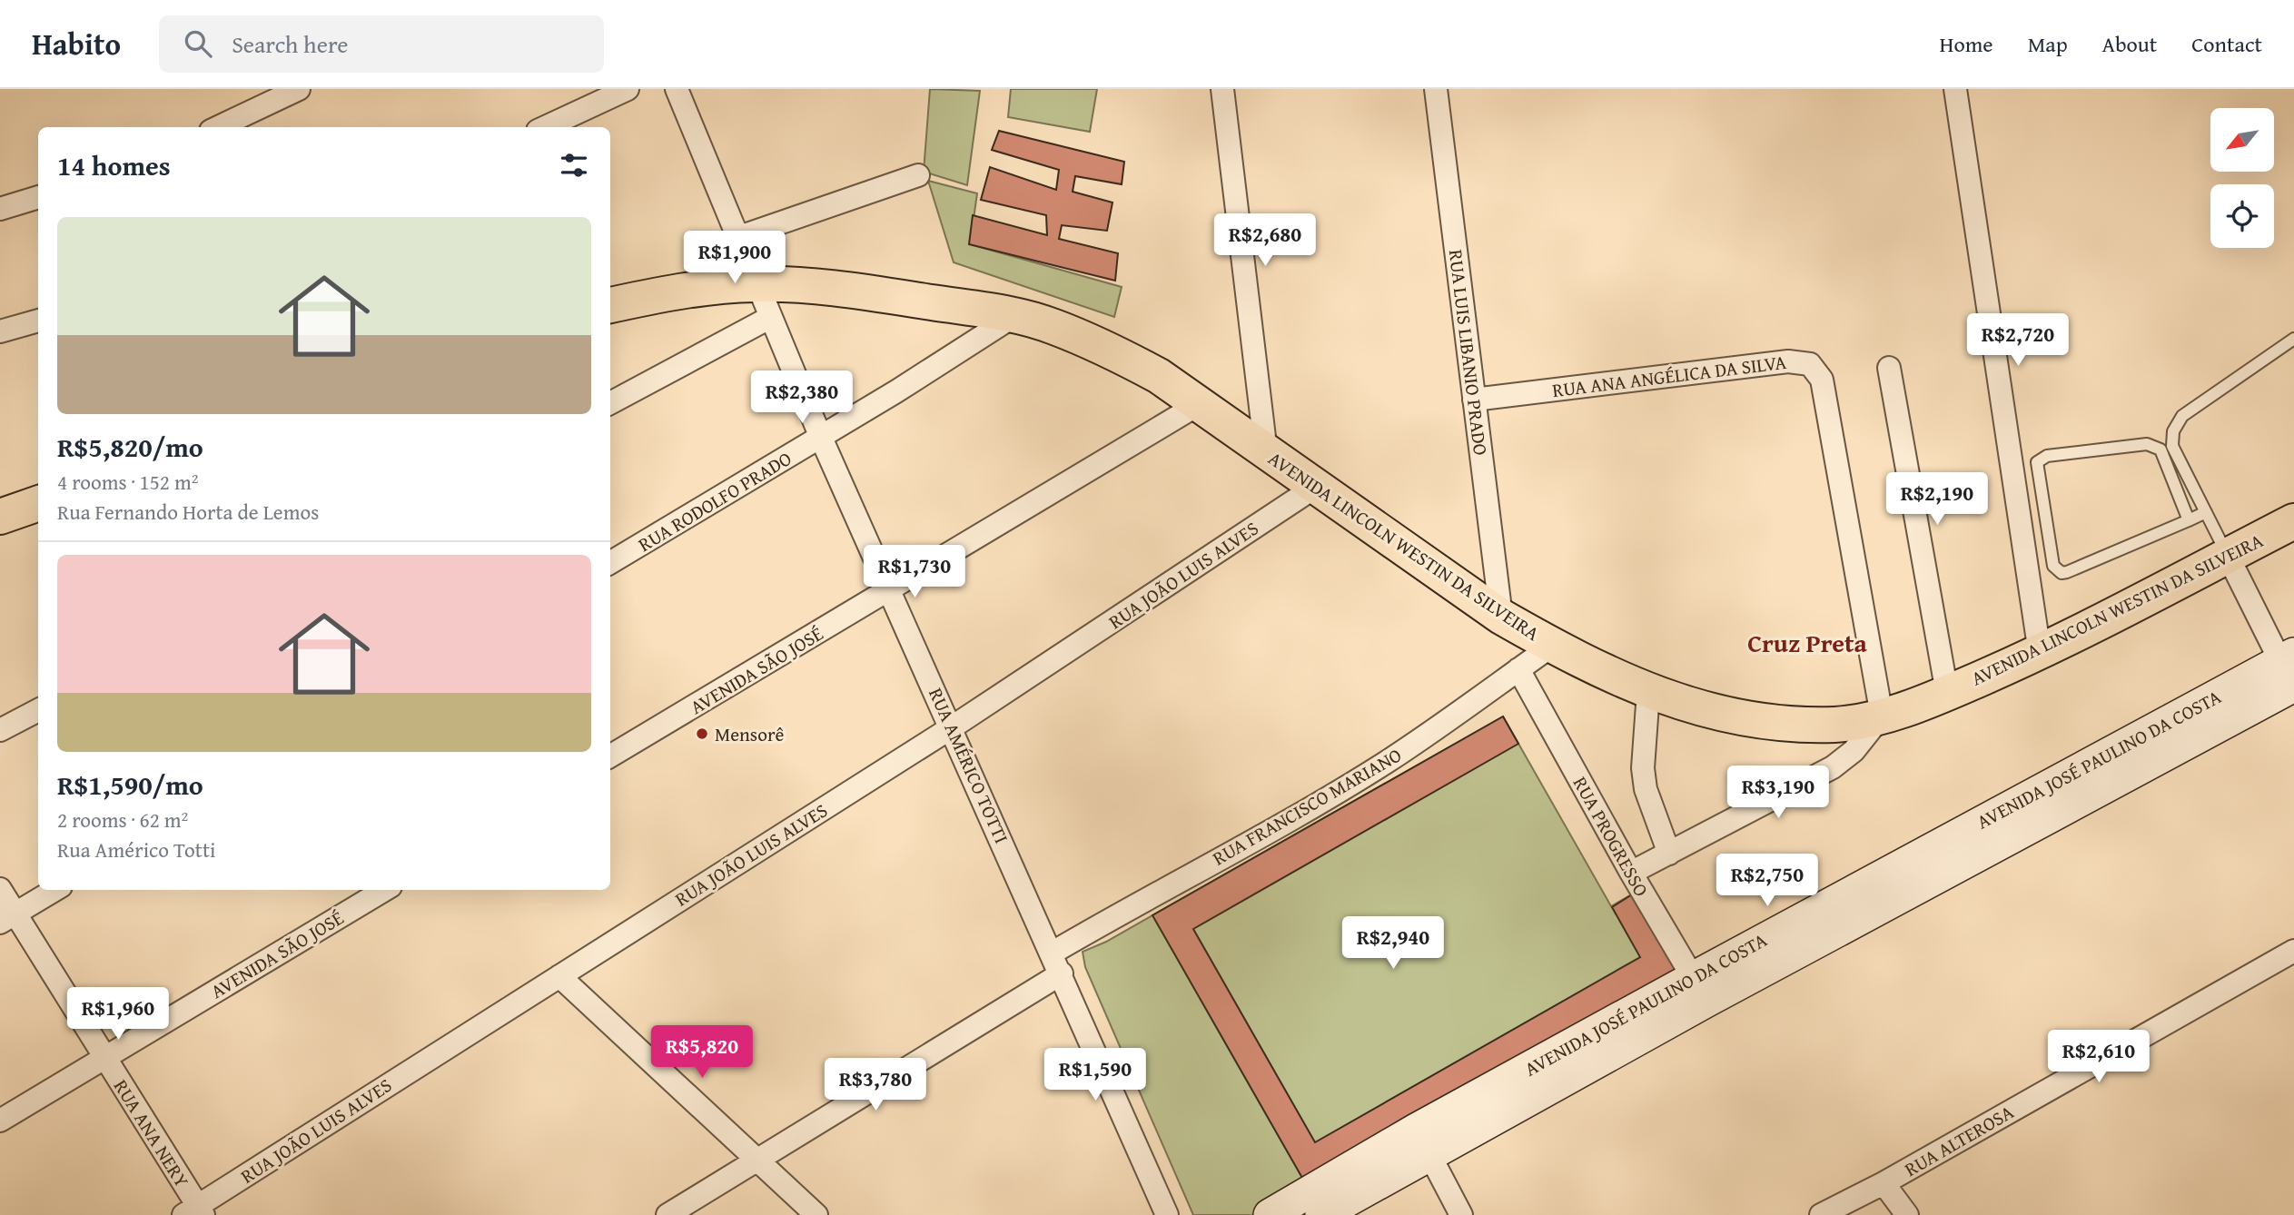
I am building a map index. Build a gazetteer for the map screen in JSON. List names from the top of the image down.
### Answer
{
  "streets": {
    "main road": ["AVENIDA LINCOLN WESTIN DA SILVEIRA", "AVENIDA JOSÉ PAULINO DA COSTA"],
    "street": [
      "RUA LUIS LIBANIO PRADO",
      "RUA ANA ANGÉLICA DA SILVA",
      "RUA RODOLFO PRADO",
      "RUA JOÃO LUIS ALVES",
      "AVENIDA SÃO JOSÉ",
      "RUA AMÉRICO TOTTI",
      "RUA FRANCISCO MARIANO",
      "RUA PROGRESSO",
      "RUA ANA NERY",
      "RUA ALTEROSA"
    ]
  },
  "crossings": [
    ["RUA LUIS LIBANIO PRADO", "RUA ANA ANGÉLICA DA SILVA"],
    ["RUA LUIS LIBANIO PRADO", "AVENIDA LINCOLN WESTIN DA SILVEIRA"],
    ["RUA ANA ANGÉLICA DA SILVA", "AVENIDA LINCOLN WESTIN DA SILVEIRA"],
    ["RUA RODOLFO PRADO", "AVENIDA LINCOLN WESTIN DA SILVEIRA"],
    ["RUA RODOLFO PRADO", "RUA AMÉRICO TOTTI"],
    ["AVENIDA LINCOLN WESTIN DA SILVEIRA", "RUA JOÃO LUIS ALVES"],
    ["AVENIDA LINCOLN WESTIN DA SILVEIRA", "AVENIDA SÃO JOSÉ"],
    ["AVENIDA LINCOLN WESTIN DA SILVEIRA", "RUA AMÉRICO TOTTI"],
    ["AVENIDA LINCOLN WESTIN DA SILVEIRA", "RUA FRANCISCO MARIANO"],
    ["RUA JOÃO LUIS ALVES", "RUA AMÉRICO TOTTI"],
    ["RUA JOÃO LUIS ALVES", "RUA ANA NERY"],
    ["AVENIDA SÃO JOSÉ", "RUA AMÉRICO TOTTI"],
    ["AVENIDA SÃO JOSÉ", "RUA ANA NERY"],
    ["AVENIDA JOSÉ PAULINO DA COSTA", "RUA PROGRESSO"],
    ["RUA AMÉRICO TOTTI", "RUA FRANCISCO MARIANO"],
    ["RUA FRANCISCO MARIANO", "RUA PROGRESSO"]
  ],
  "districts": ["Cruz Preta"],
  "places": ["Mensorê"],
  "north": "bottom left",
  "page": {
    "header": "Habito",
    "search": "Search here",
    "nav": [
      "Home",
      "Map",
      "About",
      "Contact"
    ],
    "heading": "14 homes",
    "list": [
      {
        "name": "R$5,820/mo",
        "note": "4 rooms · 152 m² · Rua Fernando Horta de Lemos"
      },
      {
        "name": "R$1,590/mo",
        "note": "2 rooms · 62 m² · Rua Américo Totti"
      }
    ],
    "price": [
      "R$2,680",
      "R$1,900",
      "R$2,720",
      "R$2,380",
      "R$2,190",
      "R$1,730",
      "R$3,190",
      "R$2,750",
      "R$2,940",
      "R$1,960",
      "R$5,820",
      "R$2,610",
      "R$1,590",
      "R$3,780"
    ]
  }
}
